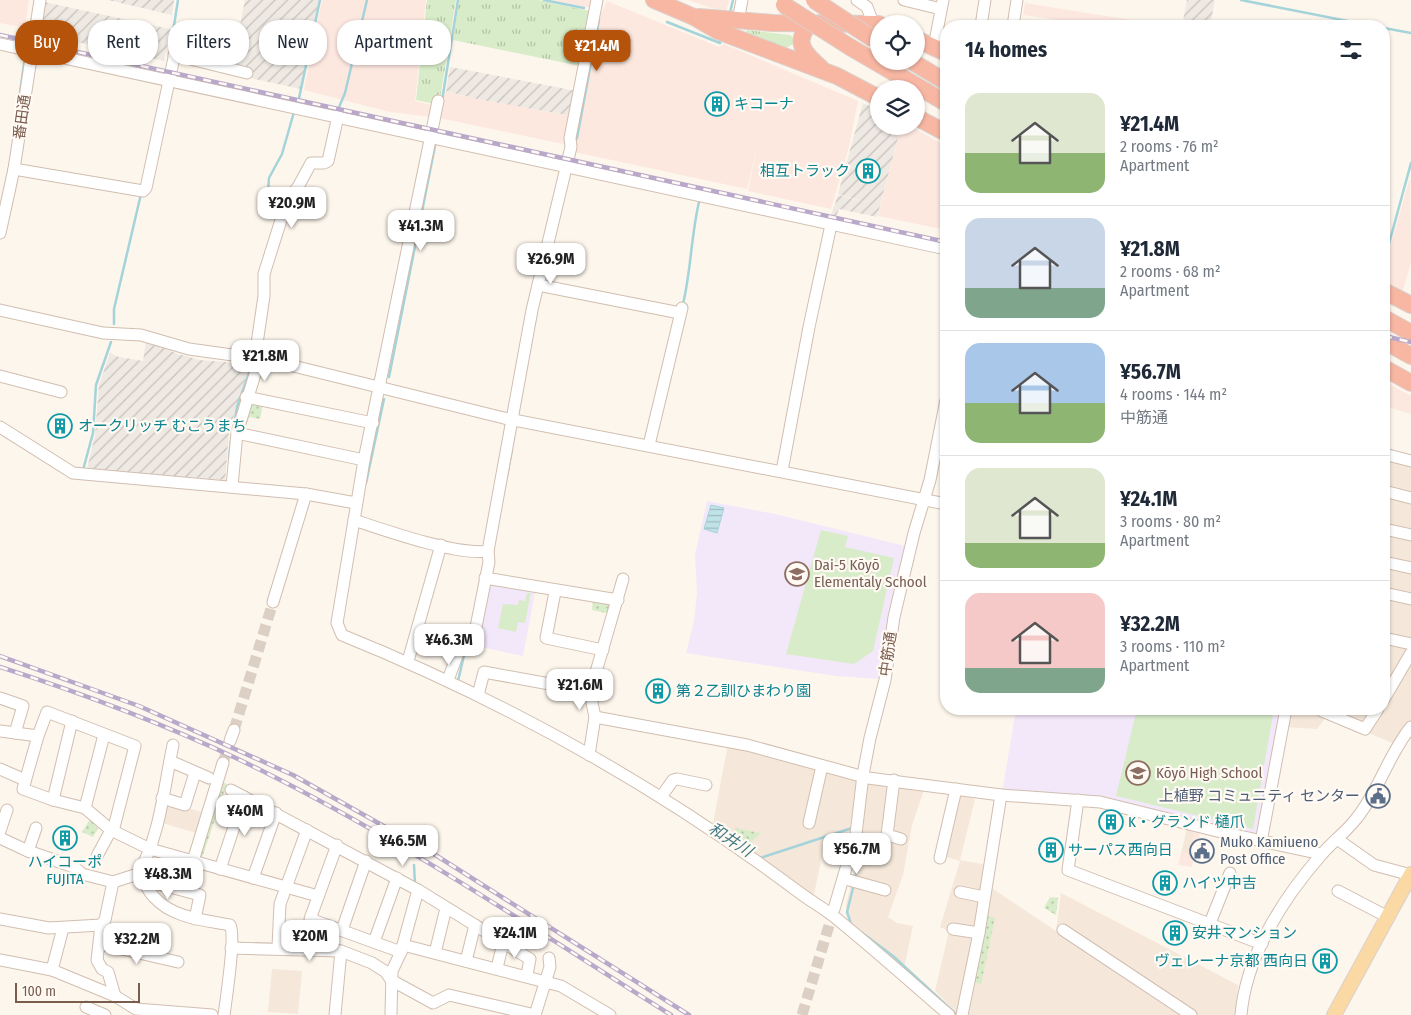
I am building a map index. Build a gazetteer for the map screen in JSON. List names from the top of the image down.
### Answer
{
  "streets": {
    "street": ["番田通", "中筋通"]
  },
  "water": ["和井川"],
  "places": {
    "building": [
      "キコーナ",
      "相互トラック",
      "オークリッチ むこうまち",
      "第２乙訓ひまわり園",
      "K・グランド 樋爪",
      "ハイコーポ FUJITA",
      "サーパス西向日",
      "ハイツ中吉",
      "安井マンション",
      "ヴェレーナ京都 西向日"
    ],
    "school or university": ["Dai-5 Kōyō Elementaly School", "Kōyō High School"],
    "public building": ["上植野 コミュニティ センター", "Muko Kamiueno Post Office"]
  },
  "scale_bar": "100 m",
  "page": {
    "chip": [
      "Buy",
      "Rent",
      "Filters",
      "New",
      "Apartment"
    ],
    "heading": "14 homes",
    "price": [
      "¥21.4M",
      "¥20.9M",
      "¥41.3M",
      "¥26.9M",
      "¥21.8M",
      "¥46.3M",
      "¥21.6M",
      "¥40M",
      "¥46.5M",
      "¥56.7M",
      "¥48.3M",
      "¥24.1M",
      "¥20M",
      "¥32.2M"
    ],
    "list": [
      {
        "name": "¥21.4M",
        "note": "2 rooms · 76 m² · Apartment"
      },
      {
        "name": "¥21.8M",
        "note": "2 rooms · 68 m² · Apartment"
      },
      {
        "name": "¥56.7M",
        "note": "4 rooms · 144 m² · 中筋通"
      },
      {
        "name": "¥24.1M",
        "note": "3 rooms · 80 m² · Apartment"
      },
      {
        "name": "¥32.2M",
        "note": "3 rooms · 110 m² · Apartment"
      }
    ],
    "scale": "100 m"
  }
}
